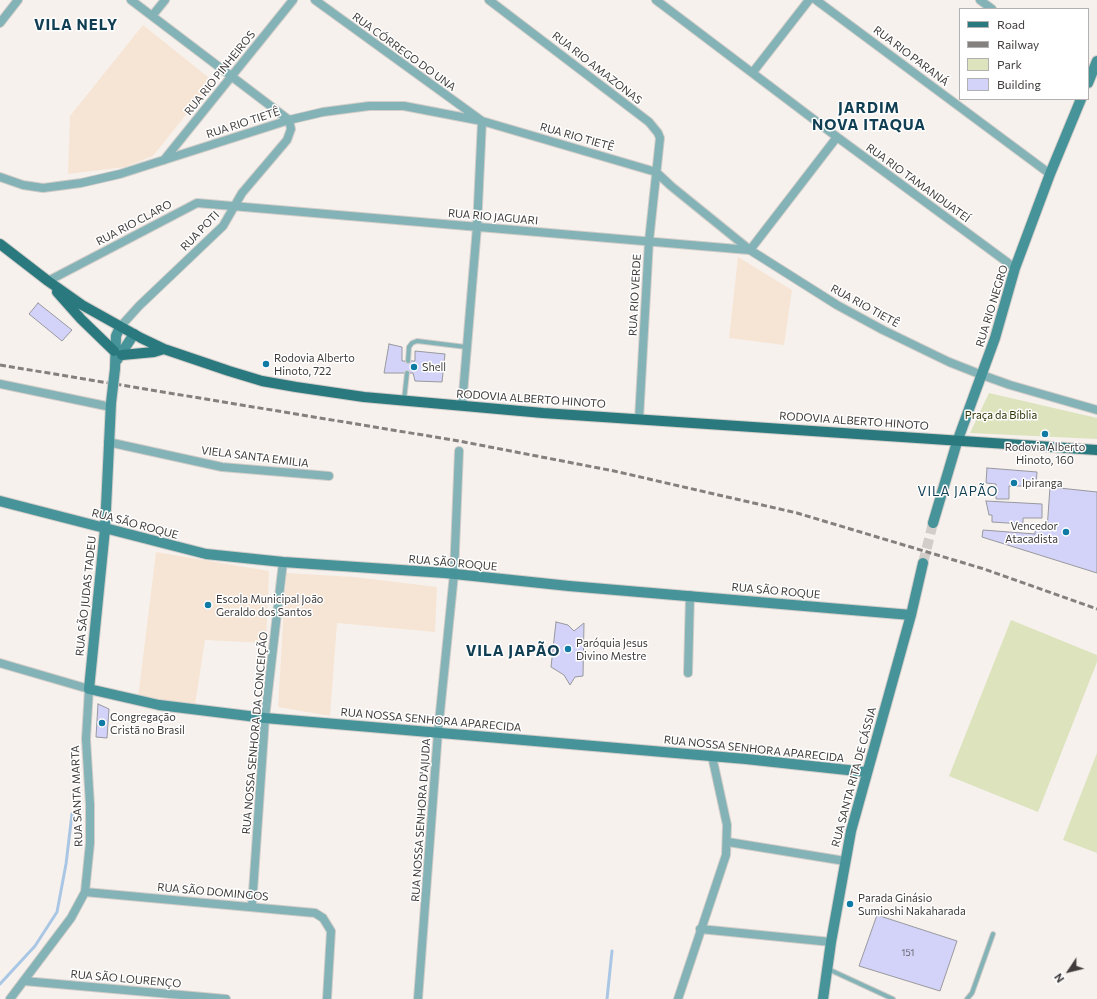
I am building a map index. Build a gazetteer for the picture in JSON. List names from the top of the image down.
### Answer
{
  "streets": {
    "main road": ["RODOVIA ALBERTO HINOTO"],
    "street": [
      "RUA CÓRREGO DO UNA",
      "RUA RIO PARANÁ",
      "RUA RIO AMAZONAS",
      "RUA RIO PINHEIROS",
      "RUA RIO TIETÊ",
      "RUA RIO TAMANDUATEÍ",
      "RUA RIO JAGUARI",
      "RUA RIO CLARO",
      "RUA POTI",
      "RUA RIO VERDE",
      "RUA RIO NEGRO",
      "VIELA SANTA EMILIA",
      "RUA SÃO ROQUE",
      "RUA SÃO JUDAS TADEU",
      "RUA NOSSA SENHORA APARECIDA",
      "RUA NOSSA SENHORA DA CONCEIÇÃO",
      "RUA SANTA RITA DE CÁSSIA",
      "RUA SANTA MARTA",
      "RUA NOSSA SENHORA D'AJUDA",
      "RUA SÃO DOMINGOS",
      "RUA SÃO LOURENÇO"
    ]
  },
  "crossings": [
    ["RUA CÓRREGO DO UNA", "RUA RIO TIETÊ"],
    ["RUA RIO PARANÁ", "RUA RIO NEGRO"],
    ["RUA RIO AMAZONAS", "RUA RIO TIETÊ"],
    ["RUA RIO AMAZONAS", "RUA RIO VERDE"],
    ["RUA RIO PINHEIROS", "RUA RIO TIETÊ"],
    ["RUA RIO TIETÊ", "RUA RIO JAGUARI"],
    ["RUA RIO TIETÊ", "RUA POTI"],
    ["RUA RIO TIETÊ", "RUA RIO VERDE"],
    ["RUA RIO TIETÊ", "RUA RIO NEGRO"],
    ["RUA RIO TAMANDUATEÍ", "RUA RIO NEGRO"],
    ["RUA RIO JAGUARI", "RUA RIO CLARO"],
    ["RUA RIO JAGUARI", "RUA POTI"],
    ["RUA RIO JAGUARI", "RUA RIO VERDE"],
    ["RUA RIO CLARO", "RUA POTI"],
    ["RUA RIO CLARO", "RODOVIA ALBERTO HINOTO"],
    ["RUA POTI", "RODOVIA ALBERTO HINOTO"],
    ["RUA POTI", "RUA SÃO JUDAS TADEU"],
    ["RUA RIO VERDE", "RODOVIA ALBERTO HINOTO"],
    ["RUA RIO NEGRO", "RODOVIA ALBERTO HINOTO"],
    ["RODOVIA ALBERTO HINOTO", "RUA SÃO JUDAS TADEU"],
    ["VIELA SANTA EMILIA", "RUA SÃO JUDAS TADEU"],
    ["RUA SÃO ROQUE", "RUA SÃO JUDAS TADEU"],
    ["RUA SÃO ROQUE", "RUA NOSSA SENHORA DA CONCEIÇÃO"],
    ["RUA SÃO ROQUE", "RUA SANTA RITA DE CÁSSIA"],
    ["RUA SÃO ROQUE", "RUA NOSSA SENHORA D'AJUDA"],
    ["RUA SÃO JUDAS TADEU", "RUA NOSSA SENHORA APARECIDA"],
    ["RUA SÃO JUDAS TADEU", "RUA SANTA MARTA"],
    ["RUA NOSSA SENHORA APARECIDA", "RUA NOSSA SENHORA DA CONCEIÇÃO"],
    ["RUA NOSSA SENHORA APARECIDA", "RUA SANTA RITA DE CÁSSIA"],
    ["RUA NOSSA SENHORA APARECIDA", "RUA SANTA MARTA"],
    ["RUA NOSSA SENHORA APARECIDA", "RUA NOSSA SENHORA D'AJUDA"],
    ["RUA NOSSA SENHORA DA CONCEIÇÃO", "RUA SÃO DOMINGOS"],
    ["RUA SANTA MARTA", "RUA SÃO DOMINGOS"],
    ["RUA SANTA MARTA", "RUA SÃO LOURENÇO"]
  ],
  "districts": [
    "VILA NELY",
    "JARDIM NOVA ITAQUA",
    "VILA JAPÃO",
    "VILA JAPÃO"
  ],
  "parks": ["Praça da Bíblia"],
  "places": [
    "Rodovia Alberto Hinoto, 722",
    "Shell",
    "Rodovia Alberto Hinoto, 160",
    "Ipiranga",
    "Vencedor Atacadista",
    "Escola Municipal João Geraldo dos Santos",
    "Paróquia Jesus Divino Mestre",
    "Congregação Cristã no Brasil",
    "Parada Ginásio Sumioshi Nakaharada"
  ],
  "house_numbers": ["151"],
  "legend": [
    "Road",
    "Railway",
    "Park",
    "Building"
  ],
  "north": "bottom left"
}
